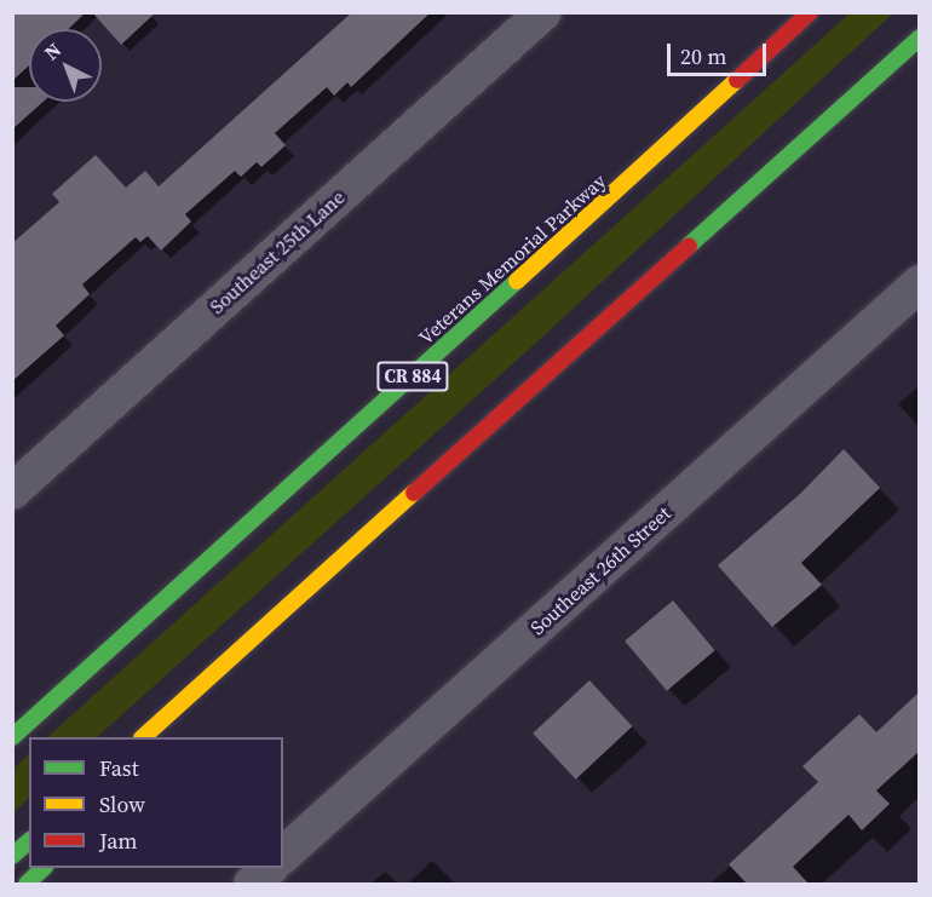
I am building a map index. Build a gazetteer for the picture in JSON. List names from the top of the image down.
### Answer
{
  "streets": {
    "highway": ["Veterans Memorial Parkway", "CR 884"],
    "street": ["Southeast 25th Lane", "Southeast 26th Street"]
  },
  "legend": ["Fast", "Slow", "Jam"],
  "scale_bar": "20 m",
  "north": "top left"
}
